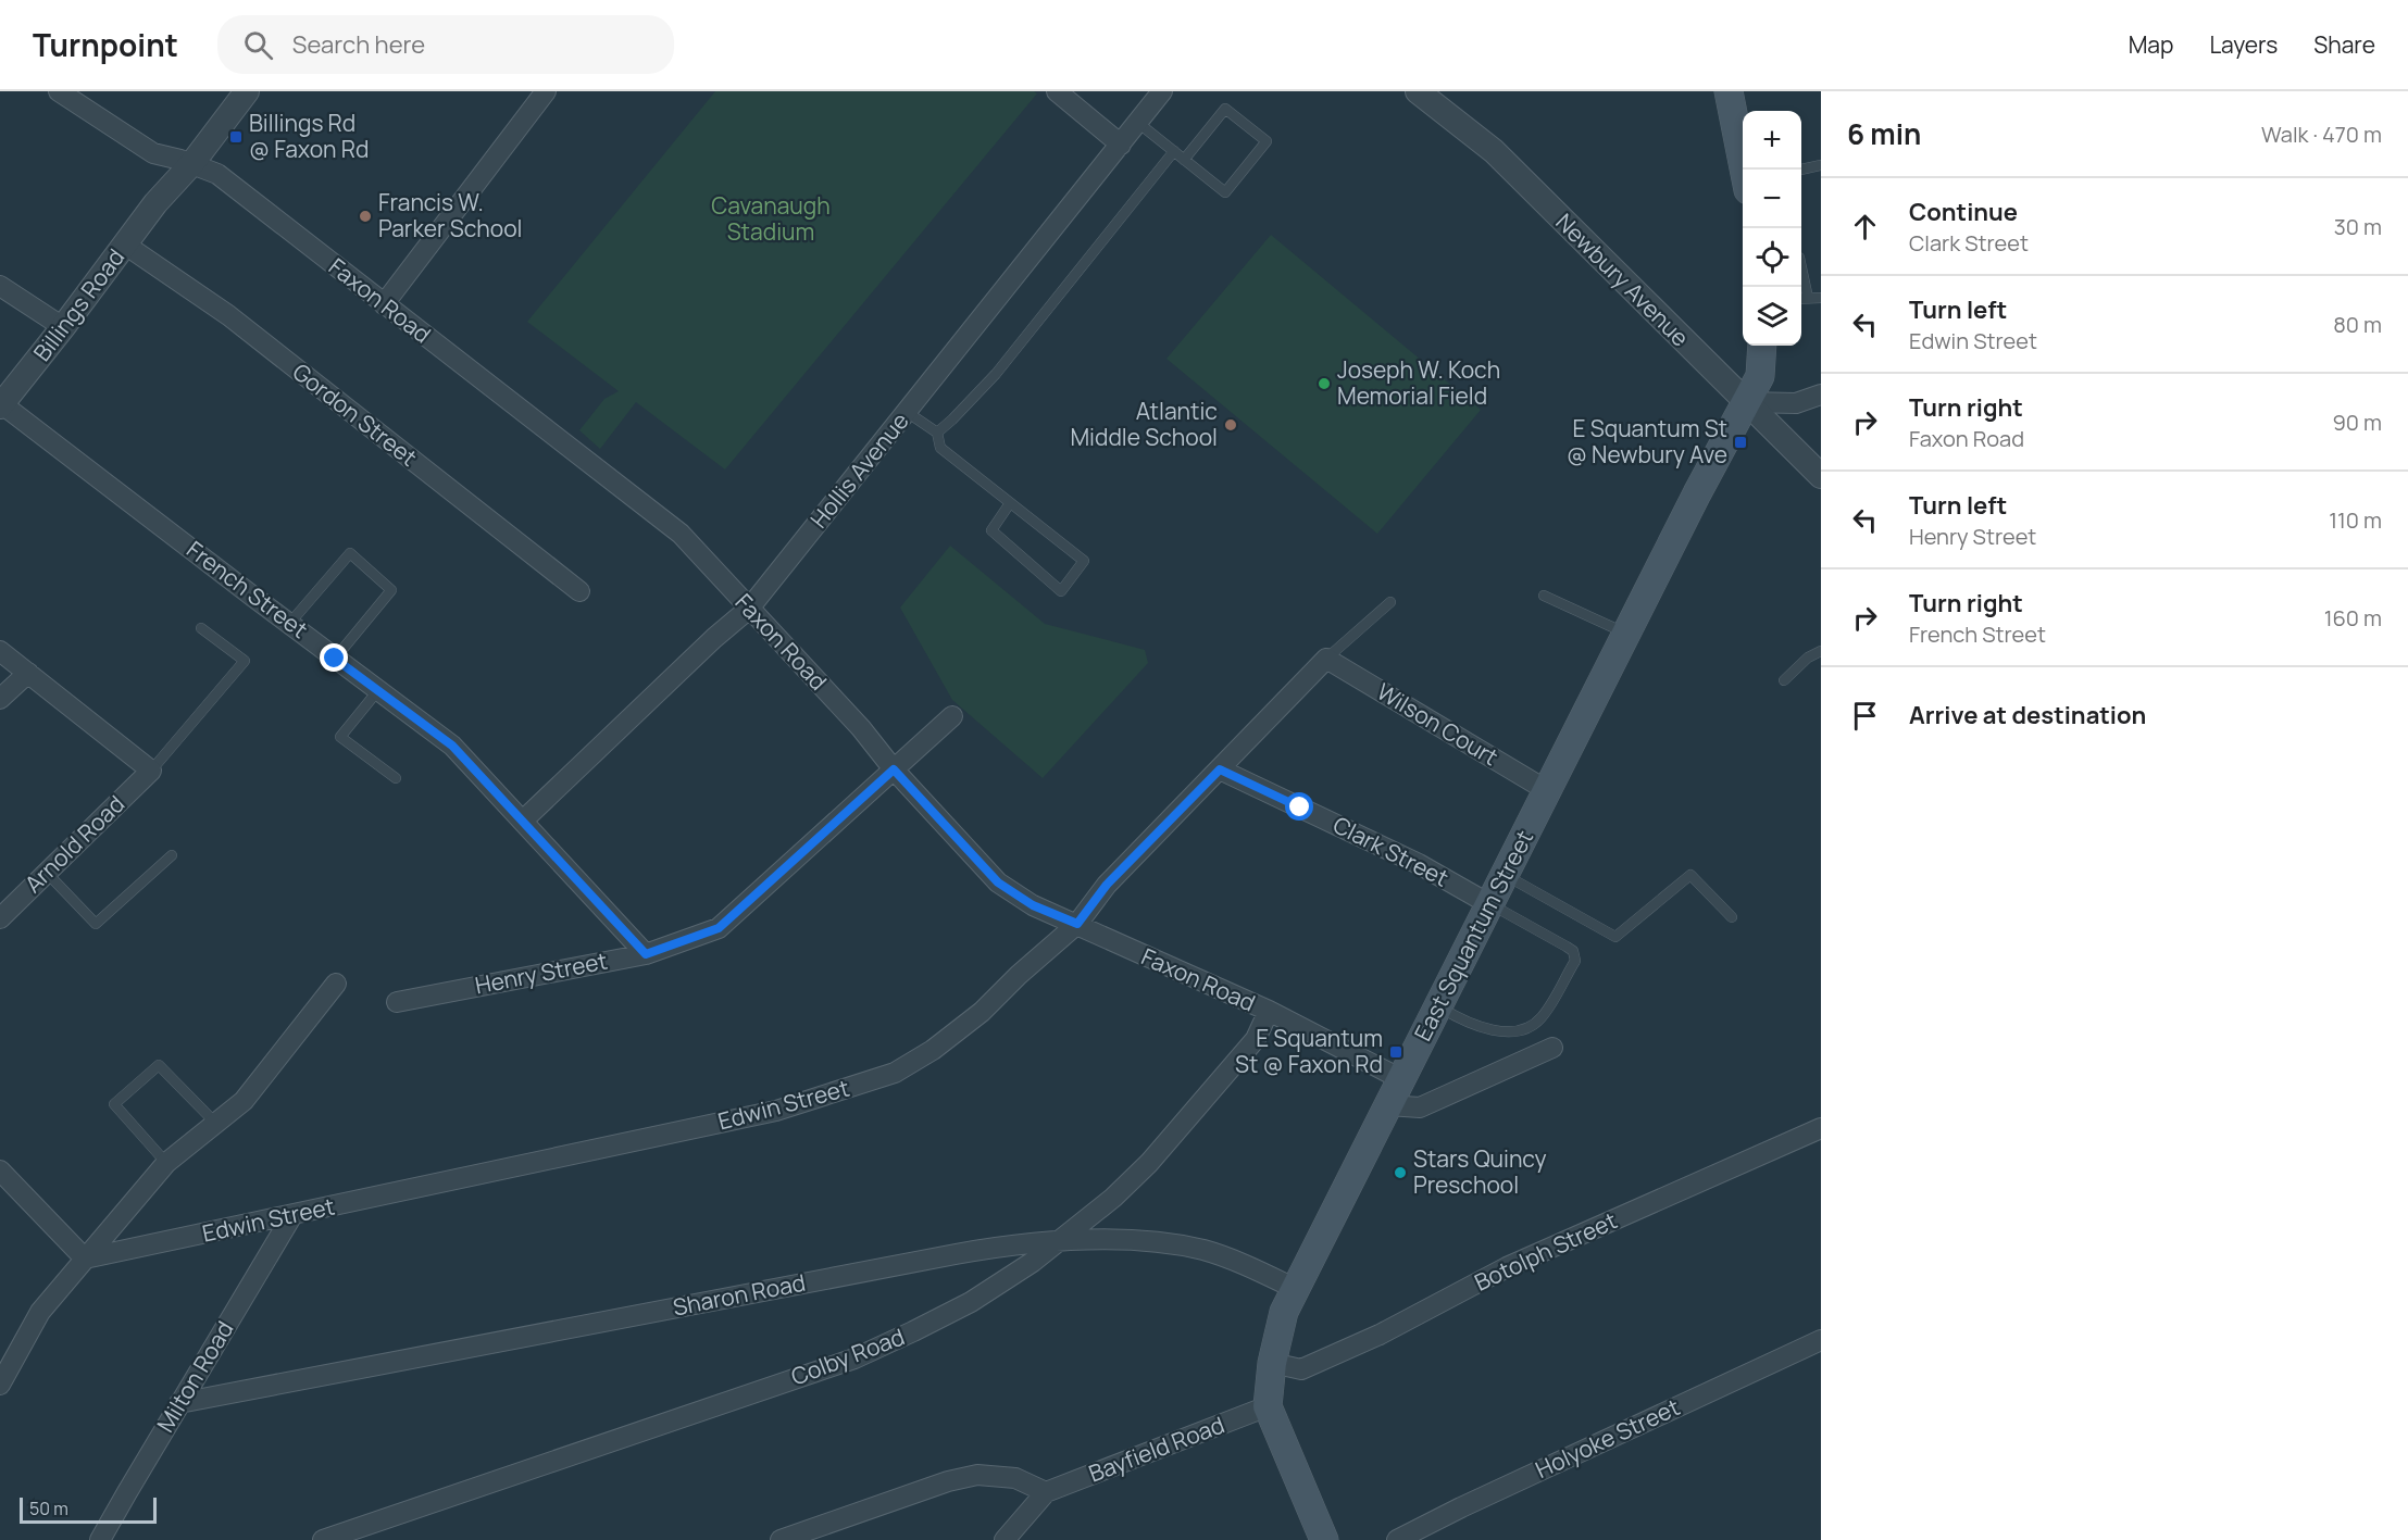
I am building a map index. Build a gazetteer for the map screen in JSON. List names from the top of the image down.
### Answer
{
  "streets": {
    "main road": ["East Squantum Street"],
    "street": [
      "Newbury Avenue",
      "Faxon Road",
      "Billings Road",
      "Gordon Street",
      "Hollis Avenue",
      "French Street",
      "Wilson Court",
      "Arnold Road",
      "Clark Street",
      "Henry Street",
      "Edwin Street",
      "Botolph Street",
      "Sharon Road",
      "Colby Road",
      "Milton Road",
      "Holyoke Street",
      "Bayfield Road"
    ]
  },
  "crossings": [
    ["Newbury Avenue", "East Squantum Street"],
    ["Faxon Road", "Billings Road"],
    ["Faxon Road", "Hollis Avenue"],
    ["Faxon Road", "East Squantum Street"],
    ["Faxon Road", "Henry Street"],
    ["Faxon Road", "Edwin Street"],
    ["Faxon Road", "Colby Road"],
    ["Billings Road", "Gordon Street"],
    ["Billings Road", "French Street"],
    ["Hollis Avenue", "French Street"],
    ["French Street", "Henry Street"],
    ["Wilson Court", "East Squantum Street"],
    ["Wilson Court", "Edwin Street"],
    ["Clark Street", "East Squantum Street"],
    ["Clark Street", "Edwin Street"],
    ["East Squantum Street", "Botolph Street"],
    ["East Squantum Street", "Sharon Road"],
    ["East Squantum Street", "Bayfield Road"],
    ["Edwin Street", "Milton Road"],
    ["Sharon Road", "Colby Road"],
    ["Sharon Road", "Milton Road"]
  ],
  "parks": ["Cavanaugh Stadium"],
  "places": {
    "transit": ["Billings Rd @ Faxon Rd", "E Squantum St @ Newbury Ave", "E Squantum St @ Faxon Rd"],
    "other": [
      "Francis W. Parker School",
      "Joseph W. Koch Memorial Field",
      "Atlantic Middle School",
      "Stars Quincy Preschool"
    ]
  },
  "scale_bar": "50 m",
  "page": {
    "header": "Turnpoint",
    "search": "Search here",
    "nav": ["Map", "Layers", "Share"],
    "heading": ["6 min", "Walk · 470 m"],
    "map_buttons": ["+", "−"],
    "list": [
      ["Continue", "Clark Street", "30 m"],
      ["Turn left", "Edwin Street", "80 m"],
      ["Turn right", "Faxon Road", "90 m"],
      ["Turn left", "Henry Street", "110 m"],
      ["Turn right", "French Street", "160 m"],
      "Arrive at destination"
    ],
    "scale": "50 m"
  }
}
